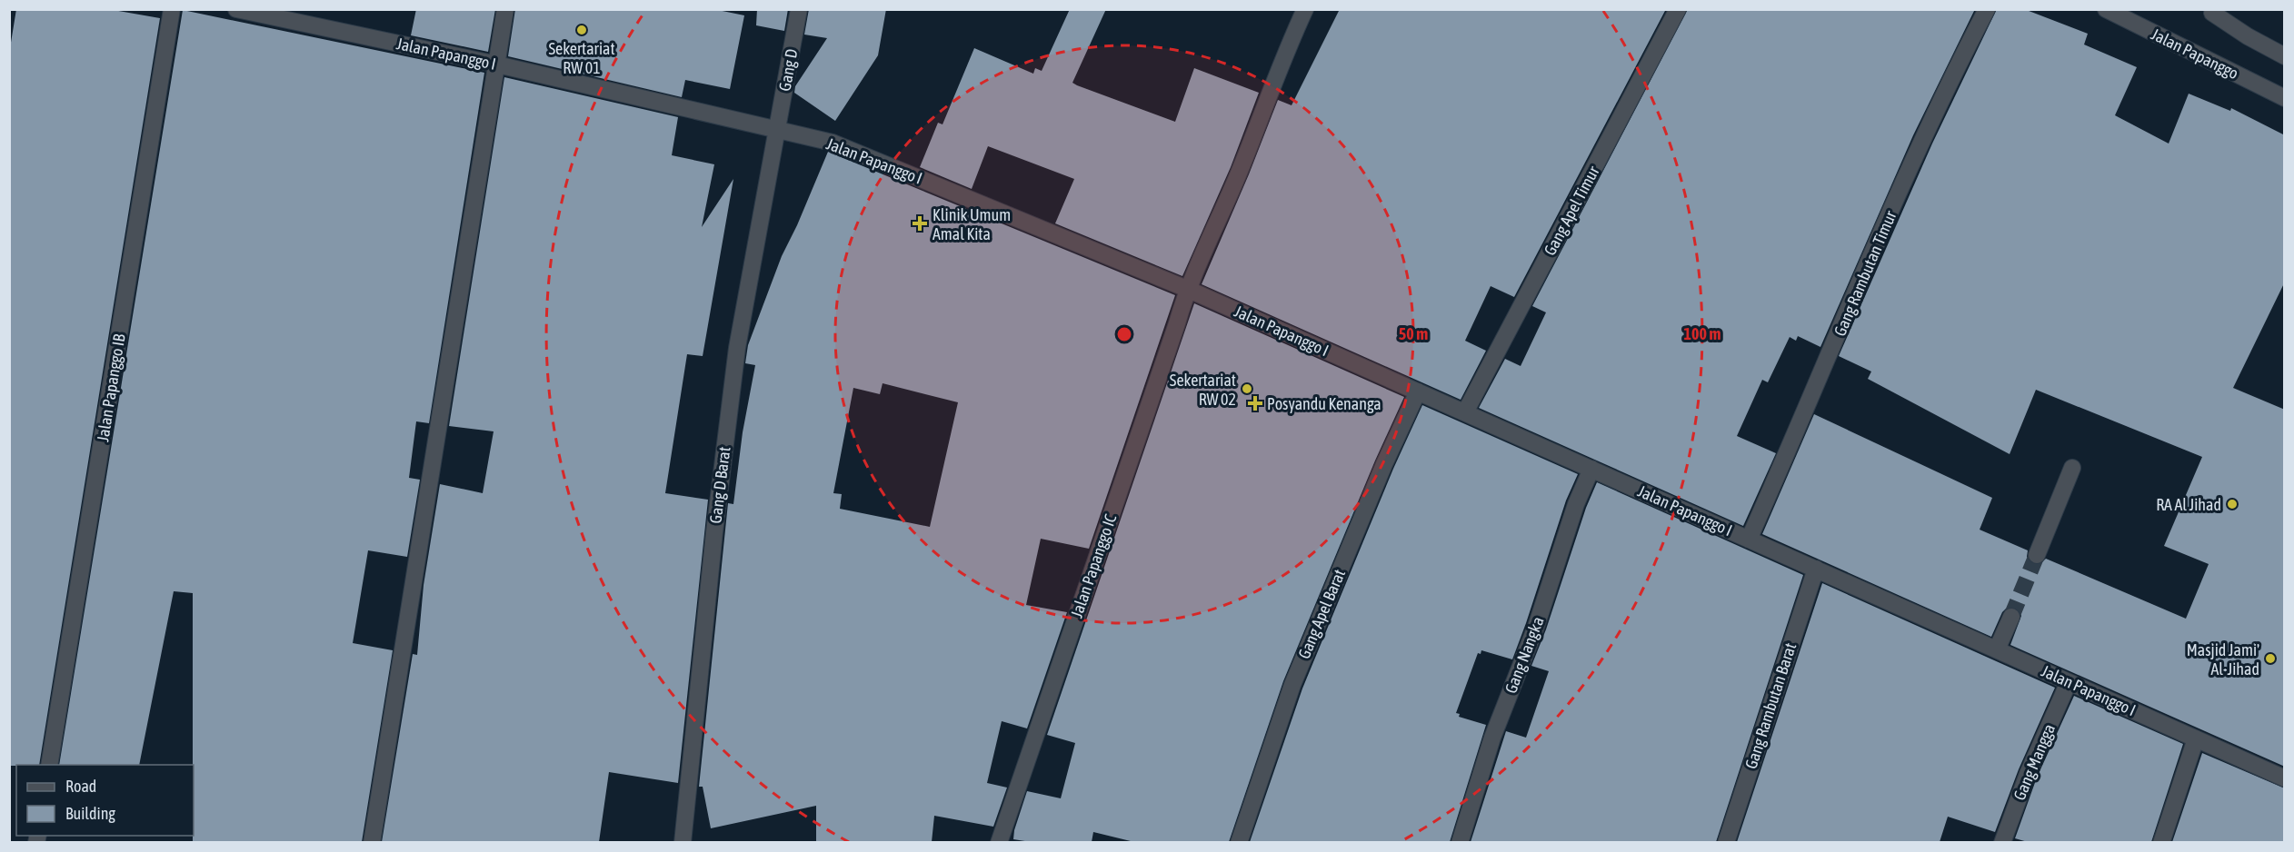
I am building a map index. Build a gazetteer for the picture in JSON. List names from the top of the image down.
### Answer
{
  "streets": {
    "street": [
      "Jalan Papanggo I",
      "Jalan Papanggo",
      "Gang D",
      "Gang Apel Timur",
      "Gang Rambutan Timur",
      "Jalan Papanggo IB",
      "Gang D Barat",
      "Jalan Papanggo IC",
      "Gang Apel Barat",
      "Gang Nangka",
      "Gang Rambutan Barat",
      "Gang Mangga"
    ]
  },
  "crossings": [
    ["Jalan Papanggo I", "Gang D"],
    ["Jalan Papanggo I", "Gang Apel Timur"],
    ["Jalan Papanggo I", "Gang Rambutan Timur"],
    ["Jalan Papanggo I", "Gang D Barat"],
    ["Jalan Papanggo I", "Jalan Papanggo IC"],
    ["Jalan Papanggo I", "Gang Apel Barat"],
    ["Jalan Papanggo I", "Gang Nangka"],
    ["Jalan Papanggo I", "Gang Rambutan Barat"],
    ["Jalan Papanggo I", "Gang Mangga"],
    ["Gang D", "Gang D Barat"]
  ],
  "places": {
    "other": [
      "Sekertariat RW 01",
      "Sekertariat RW 02",
      "RA Al Jihad",
      "Masjid Jami' Al-Jihad"
    ],
    "health": ["Klinik Umum Amal Kita", "Posyandu Kenanga"]
  },
  "legend": ["Road", "Building"],
  "rings": ["50 m", "100 m"]
}
